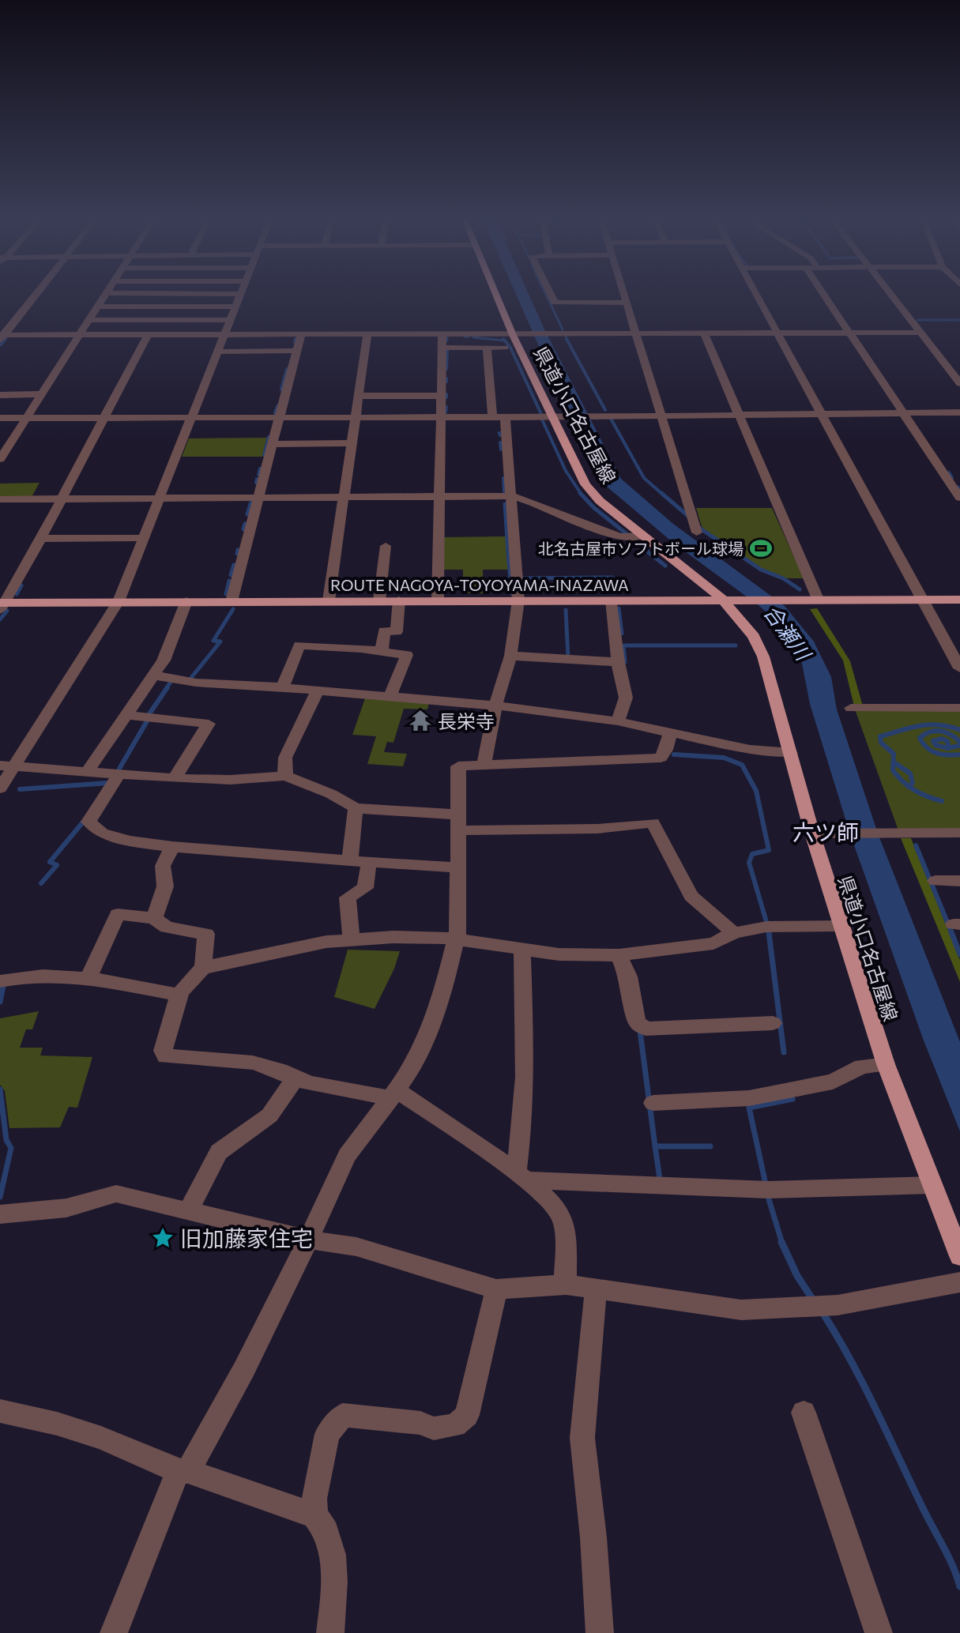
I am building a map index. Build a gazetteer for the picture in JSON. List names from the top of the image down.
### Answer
{
  "streets": {
    "main road": ["県道小口名古屋線", "ROUTE NAGOYA-TOYOYAMA-INAZAWA"]
  },
  "crossings": [
    ["県道小口名古屋線", "ROUTE NAGOYA-TOYOYAMA-INAZAWA"]
  ],
  "districts": ["六ツ師"],
  "water": ["合瀬川"],
  "places": {
    "sports": ["北名古屋市ソフトボール球場"],
    "temple": ["長栄寺"],
    "place": ["旧加藤家住宅"]
  }
}
